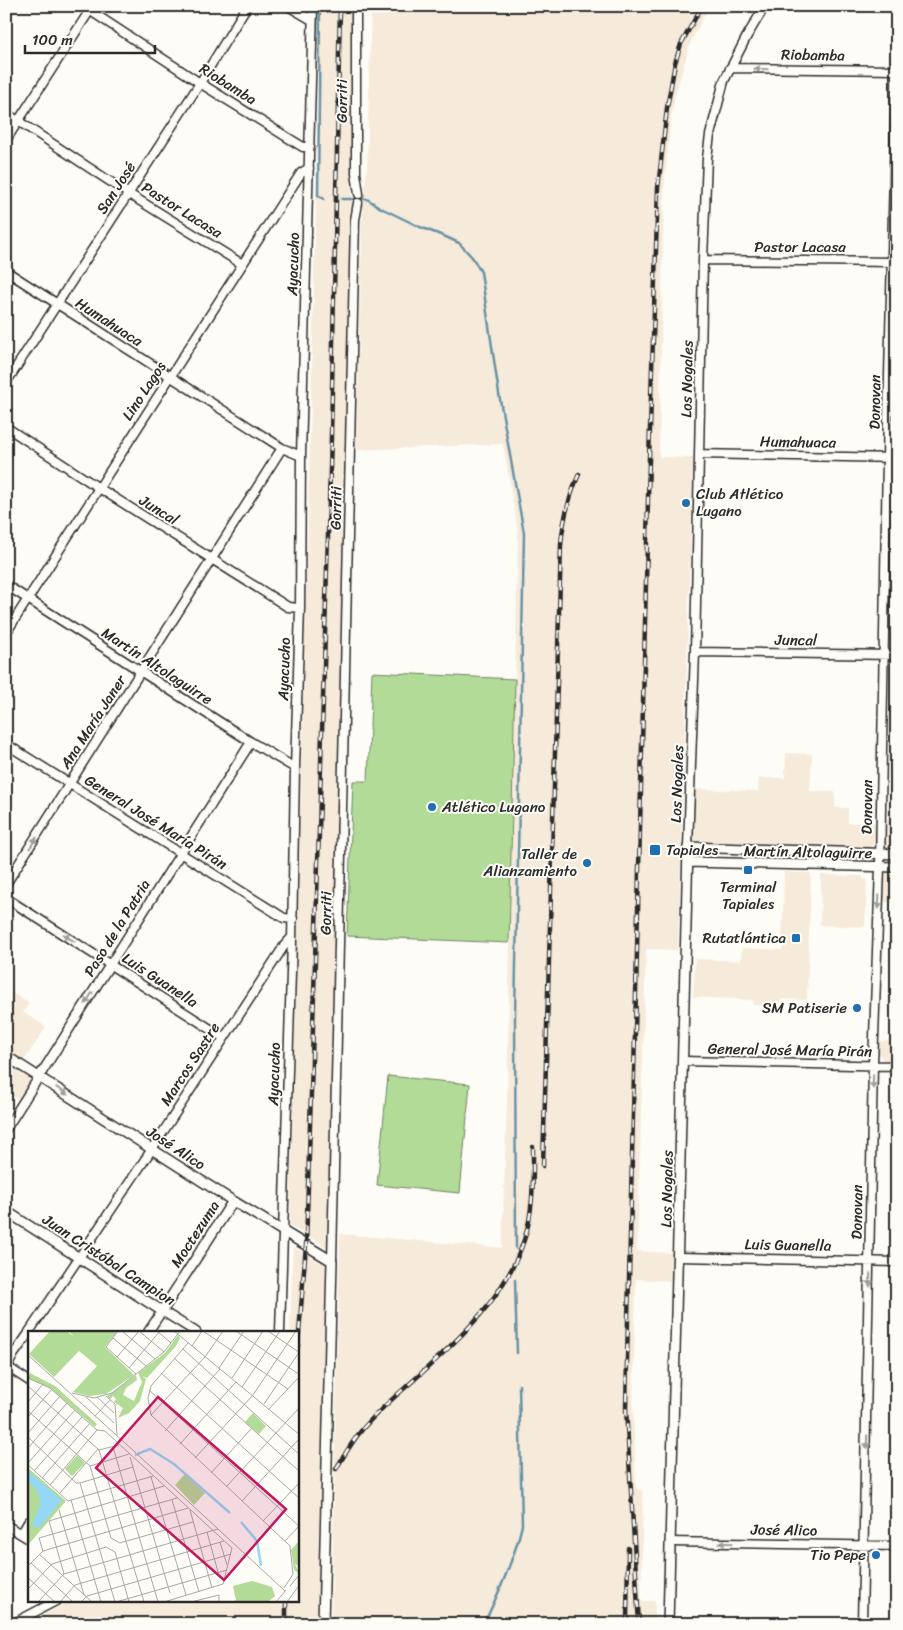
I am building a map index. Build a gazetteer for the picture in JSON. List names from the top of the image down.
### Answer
{
  "streets": {
    "street": [
      "Riobamba",
      "Gorriti",
      "San José",
      "Pastor Lacasa",
      "Ayacucho",
      "Humahuaca",
      "Los Nogales",
      "Lino Lagos",
      "Donovan",
      "Juncal",
      "Martín Altolaguirre",
      "Ana María Janer",
      "General José María Pirán",
      "Paso de la Patria",
      "Luis Guanella",
      "Marcos Sastre",
      "José Alico",
      "Moctezuma",
      "Juan Cristóbal Campion"
    ]
  },
  "crossings": [
    ["Riobamba", "San José"],
    ["Riobamba", "Ayacucho"],
    ["Riobamba", "Los Nogales"],
    ["Riobamba", "Donovan"],
    ["Gorriti", "José Alico"],
    ["San José", "Pastor Lacasa"],
    ["San José", "Humahuaca"],
    ["Pastor Lacasa", "Los Nogales"],
    ["Pastor Lacasa", "Lino Lagos"],
    ["Pastor Lacasa", "Donovan"],
    ["Ayacucho", "Humahuaca"],
    ["Ayacucho", "Lino Lagos"],
    ["Ayacucho", "Juncal"],
    ["Ayacucho", "Martín Altolaguirre"],
    ["Ayacucho", "General José María Pirán"],
    ["Ayacucho", "Marcos Sastre"],
    ["Ayacucho", "José Alico"],
    ["Humahuaca", "Los Nogales"],
    ["Humahuaca", "Lino Lagos"],
    ["Humahuaca", "Donovan"],
    ["Humahuaca", "Ana María Janer"],
    ["Los Nogales", "Juncal"],
    ["Los Nogales", "Martín Altolaguirre"],
    ["Los Nogales", "General José María Pirán"],
    ["Los Nogales", "Luis Guanella"],
    ["Los Nogales", "José Alico"],
    ["Lino Lagos", "Juncal"],
    ["Lino Lagos", "Martín Altolaguirre"],
    ["Donovan", "Juncal"],
    ["Donovan", "Martín Altolaguirre"],
    ["Donovan", "General José María Pirán"],
    ["Donovan", "Luis Guanella"],
    ["Donovan", "José Alico"],
    ["Juncal", "Ana María Janer"],
    ["Martín Altolaguirre", "Ana María Janer"],
    ["Martín Altolaguirre", "Paso de la Patria"],
    ["Ana María Janer", "General José María Pirán"],
    ["General José María Pirán", "Paso de la Patria"],
    ["Paso de la Patria", "Luis Guanella"],
    ["Paso de la Patria", "José Alico"],
    ["Luis Guanella", "Marcos Sastre"],
    ["Marcos Sastre", "José Alico"],
    ["Marcos Sastre", "Juan Cristóbal Campion"],
    ["José Alico", "Moctezuma"],
    ["Moctezuma", "Juan Cristóbal Campion"]
  ],
  "one_way": ["Riobamba", "Donovan"],
  "places": {
    "other": [
      "Club Atlético Lugano",
      "Atlético Lugano",
      "Taller de Alianzamiento",
      "SM Patiserie",
      "Tio Pepe"
    ],
    "transit": ["Tapiales", "Terminal Tapiales", "Rutatlántica"]
  },
  "scale_bar": "100 m"
}
